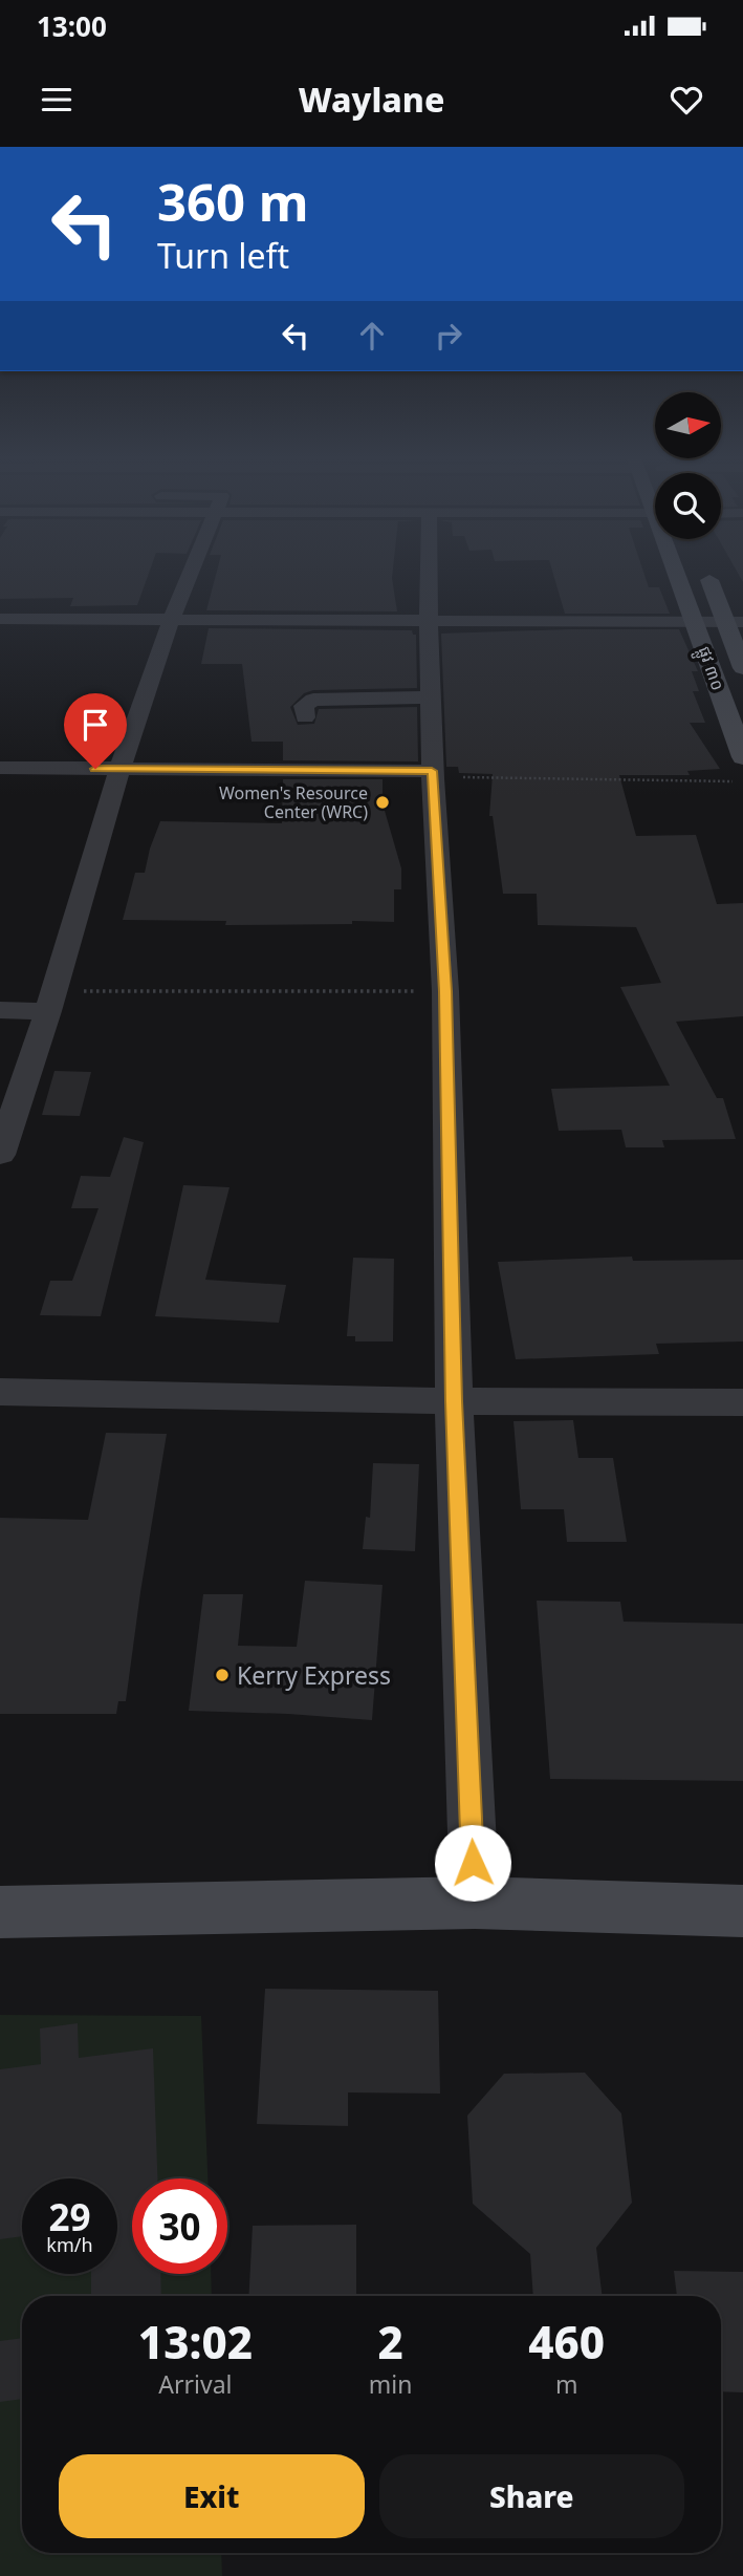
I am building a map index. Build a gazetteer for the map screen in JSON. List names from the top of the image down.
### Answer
{
  "streets": {
    "street": ["ផ្លូវ ៣០"]
  },
  "places": ["Women's Resource Center (WRC)", "Kerry Express"],
  "north": "right",
  "page": {
    "status": "13:00",
    "header": "Waylane",
    "turn": ["360 m", "Turn left"],
    "speed": "29 km/h",
    "limit": "30",
    "eta": [
      "13:02",
      "Arrival",
      "2",
      "min",
      "460",
      "m"
    ],
    "buttons": ["Exit", "Share"]
  }
}
